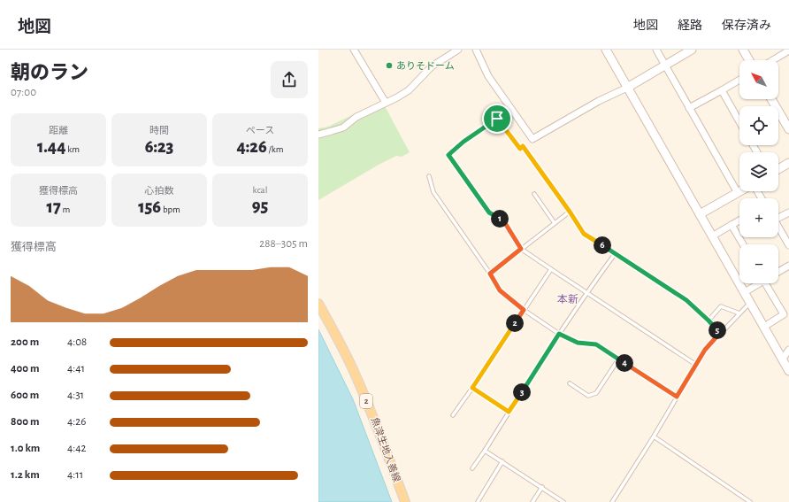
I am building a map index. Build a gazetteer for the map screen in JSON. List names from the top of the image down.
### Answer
{
  "streets": {
    "main road": ["2", "魚津生地入善線"]
  },
  "districts": ["本新"],
  "places": ["ありそドーム"],
  "north": "top left",
  "page": {
    "header": "地図",
    "nav": ["地図", "経路", "保存済み"],
    "heading": ["朝のラン", "07:00"],
    "map_buttons": ["+", "−"],
    "stats": [
      ["距離", "1.44 km"],
      ["時間", "6:23"],
      ["ペース", "4:26 /km"],
      ["獲得標高", "17 m"],
      ["心拍数", "156 bpm"],
      ["kcal", "95"]
    ],
    "pins": [
      "1",
      "6",
      "2",
      "5",
      "4",
      "3"
    ],
    "chart": ["獲得標高", "288–305 m"],
    "list": [
      {
        "name": "200 m",
        "note": "4:08"
      },
      {
        "name": "400 m",
        "note": "4:41"
      },
      {
        "name": "600 m",
        "note": "4:31"
      },
      {
        "name": "800 m",
        "note": "4:26"
      },
      {
        "name": "1.0 km",
        "note": "4:42"
      },
      {
        "name": "1.2 km",
        "note": "4:11"
      }
    ]
  }
}
